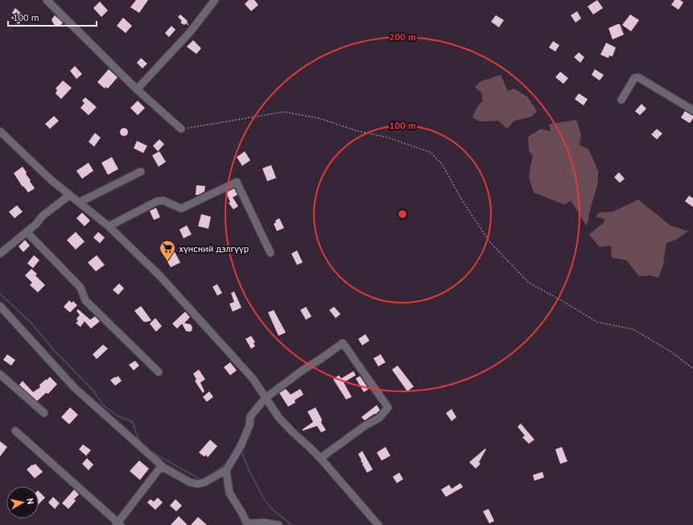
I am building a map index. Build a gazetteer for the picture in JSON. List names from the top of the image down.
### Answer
{
  "places": {
    "supermarket": ["хүнсний дэлгүүр"]
  },
  "scale_bar": "100 m",
  "north": "right",
  "rings": ["200 m", "100 m"]
}
